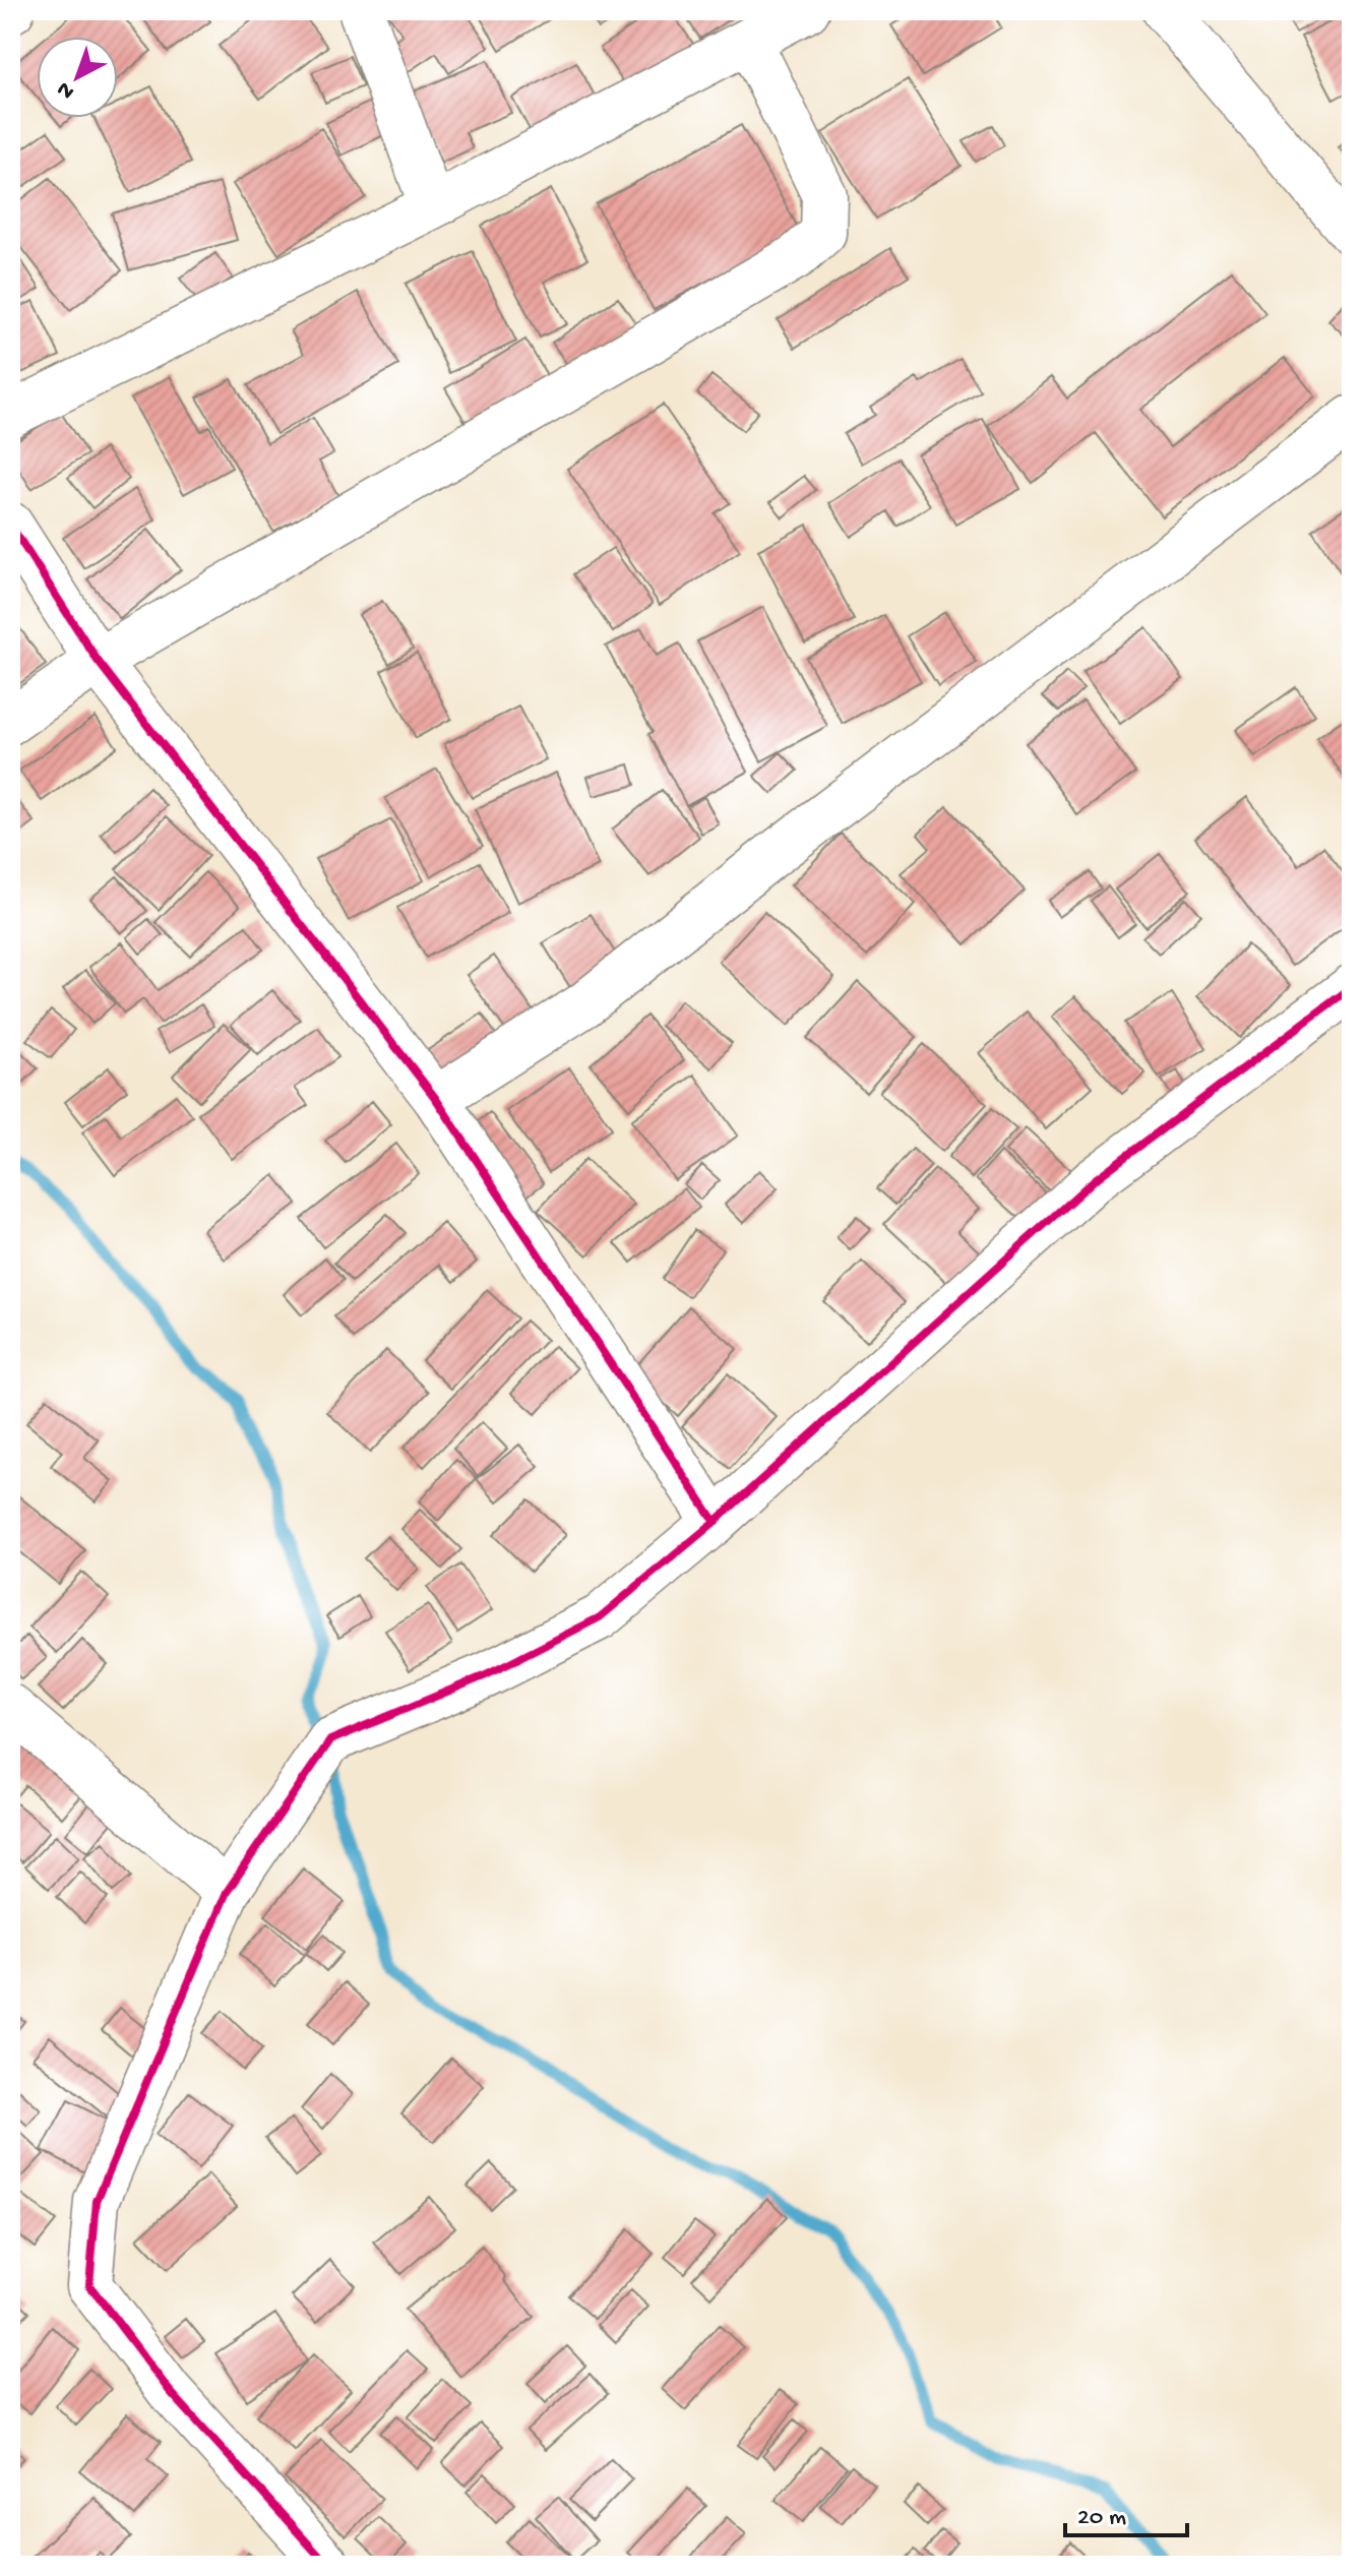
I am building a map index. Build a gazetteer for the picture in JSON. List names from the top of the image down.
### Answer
{
  "scale_bar": "20 m",
  "north": "bottom left"
}
